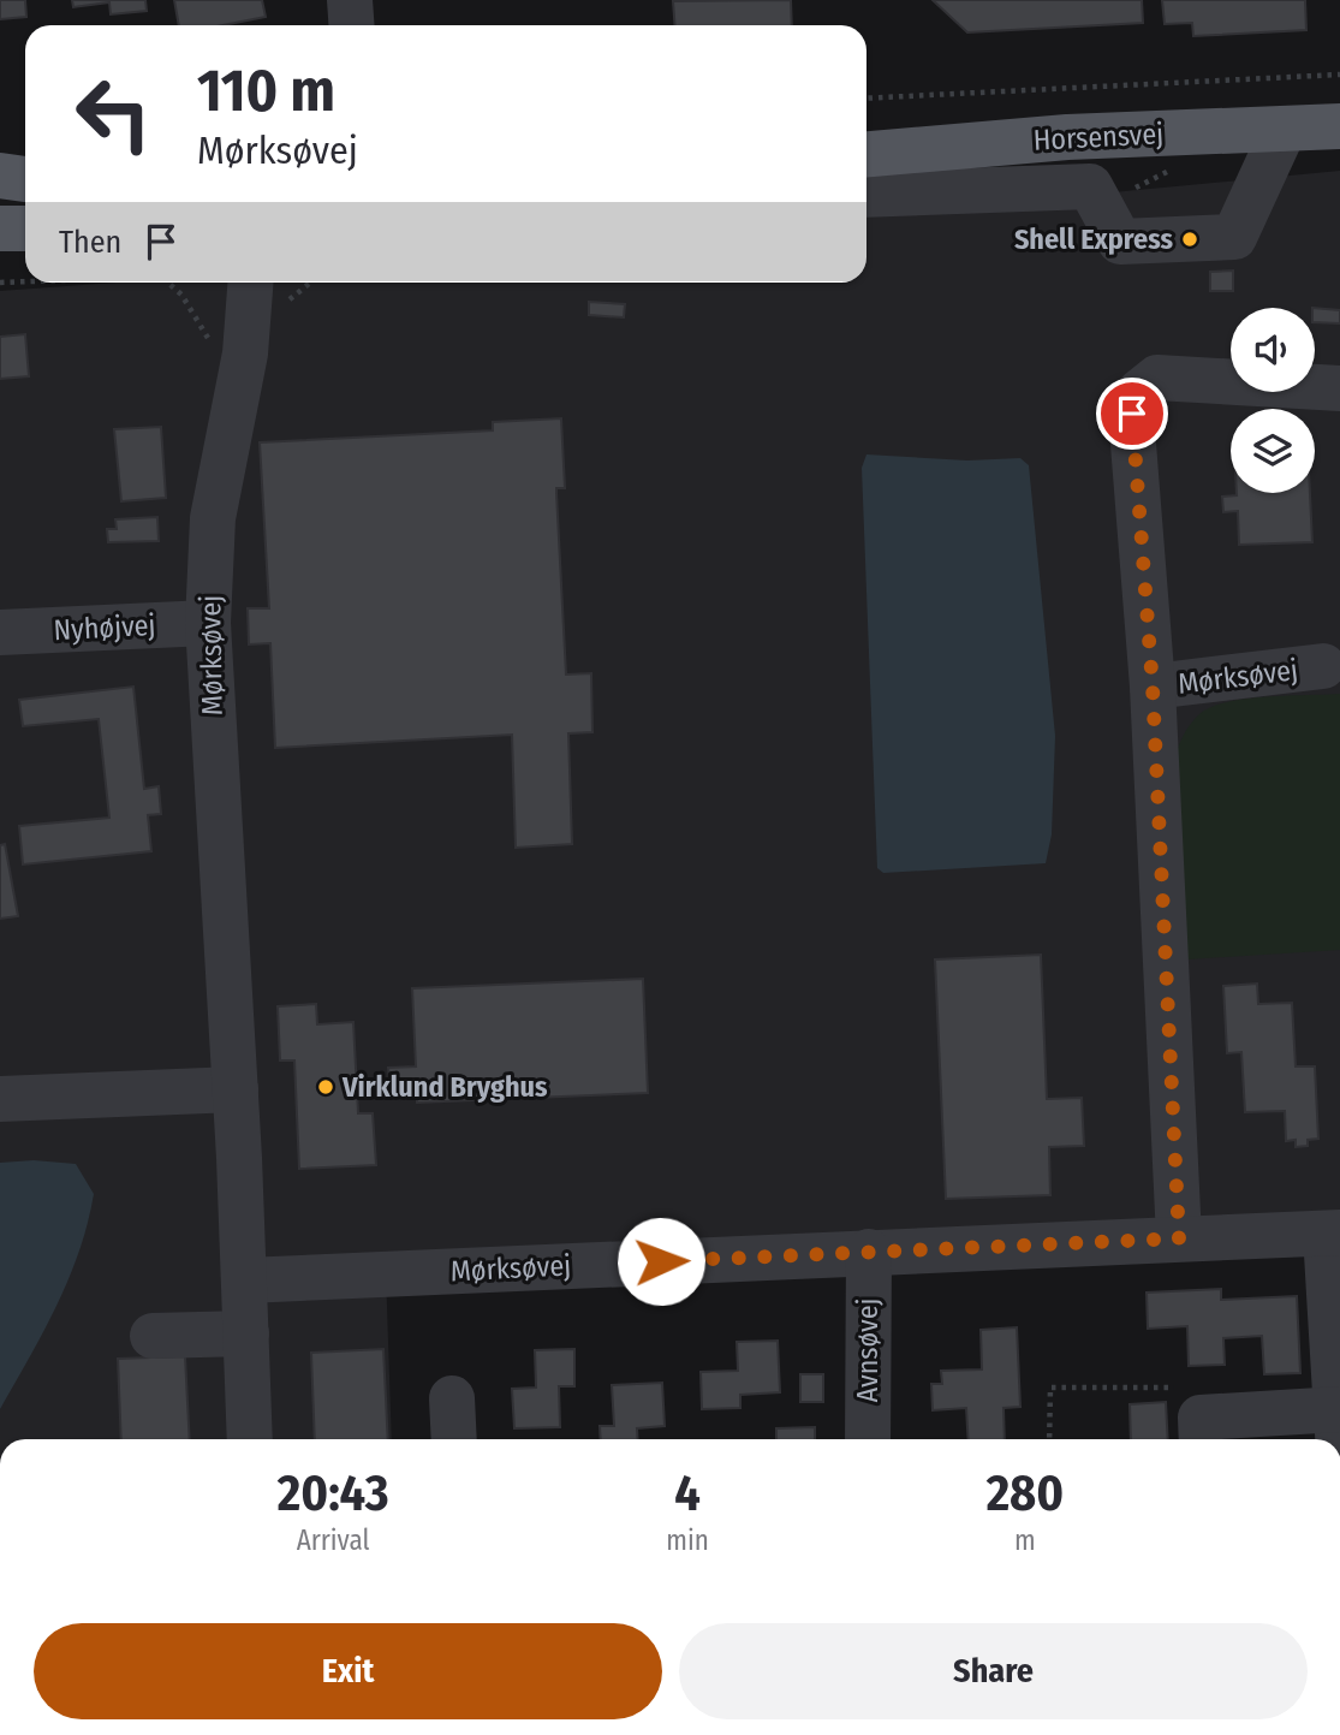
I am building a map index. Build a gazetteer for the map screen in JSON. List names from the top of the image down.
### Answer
{
  "streets": {
    "main road": ["Horsensvej"],
    "street": ["Nyhøjvej", "Mørksøvej", "Avnsøvej"]
  },
  "crossings": [
    ["Nyhøjvej", "Mørksøvej"],
    ["Mørksøvej", "Avnsøvej"]
  ],
  "places": ["Shell Express", "Virklund Bryghus"],
  "page": {
    "turn": ["110 m", "Mørksøvej"],
    "then": "Then",
    "eta": [
      "20:43",
      "Arrival",
      "4",
      "min",
      "280",
      "m"
    ],
    "buttons": ["Exit", "Share"]
  }
}
